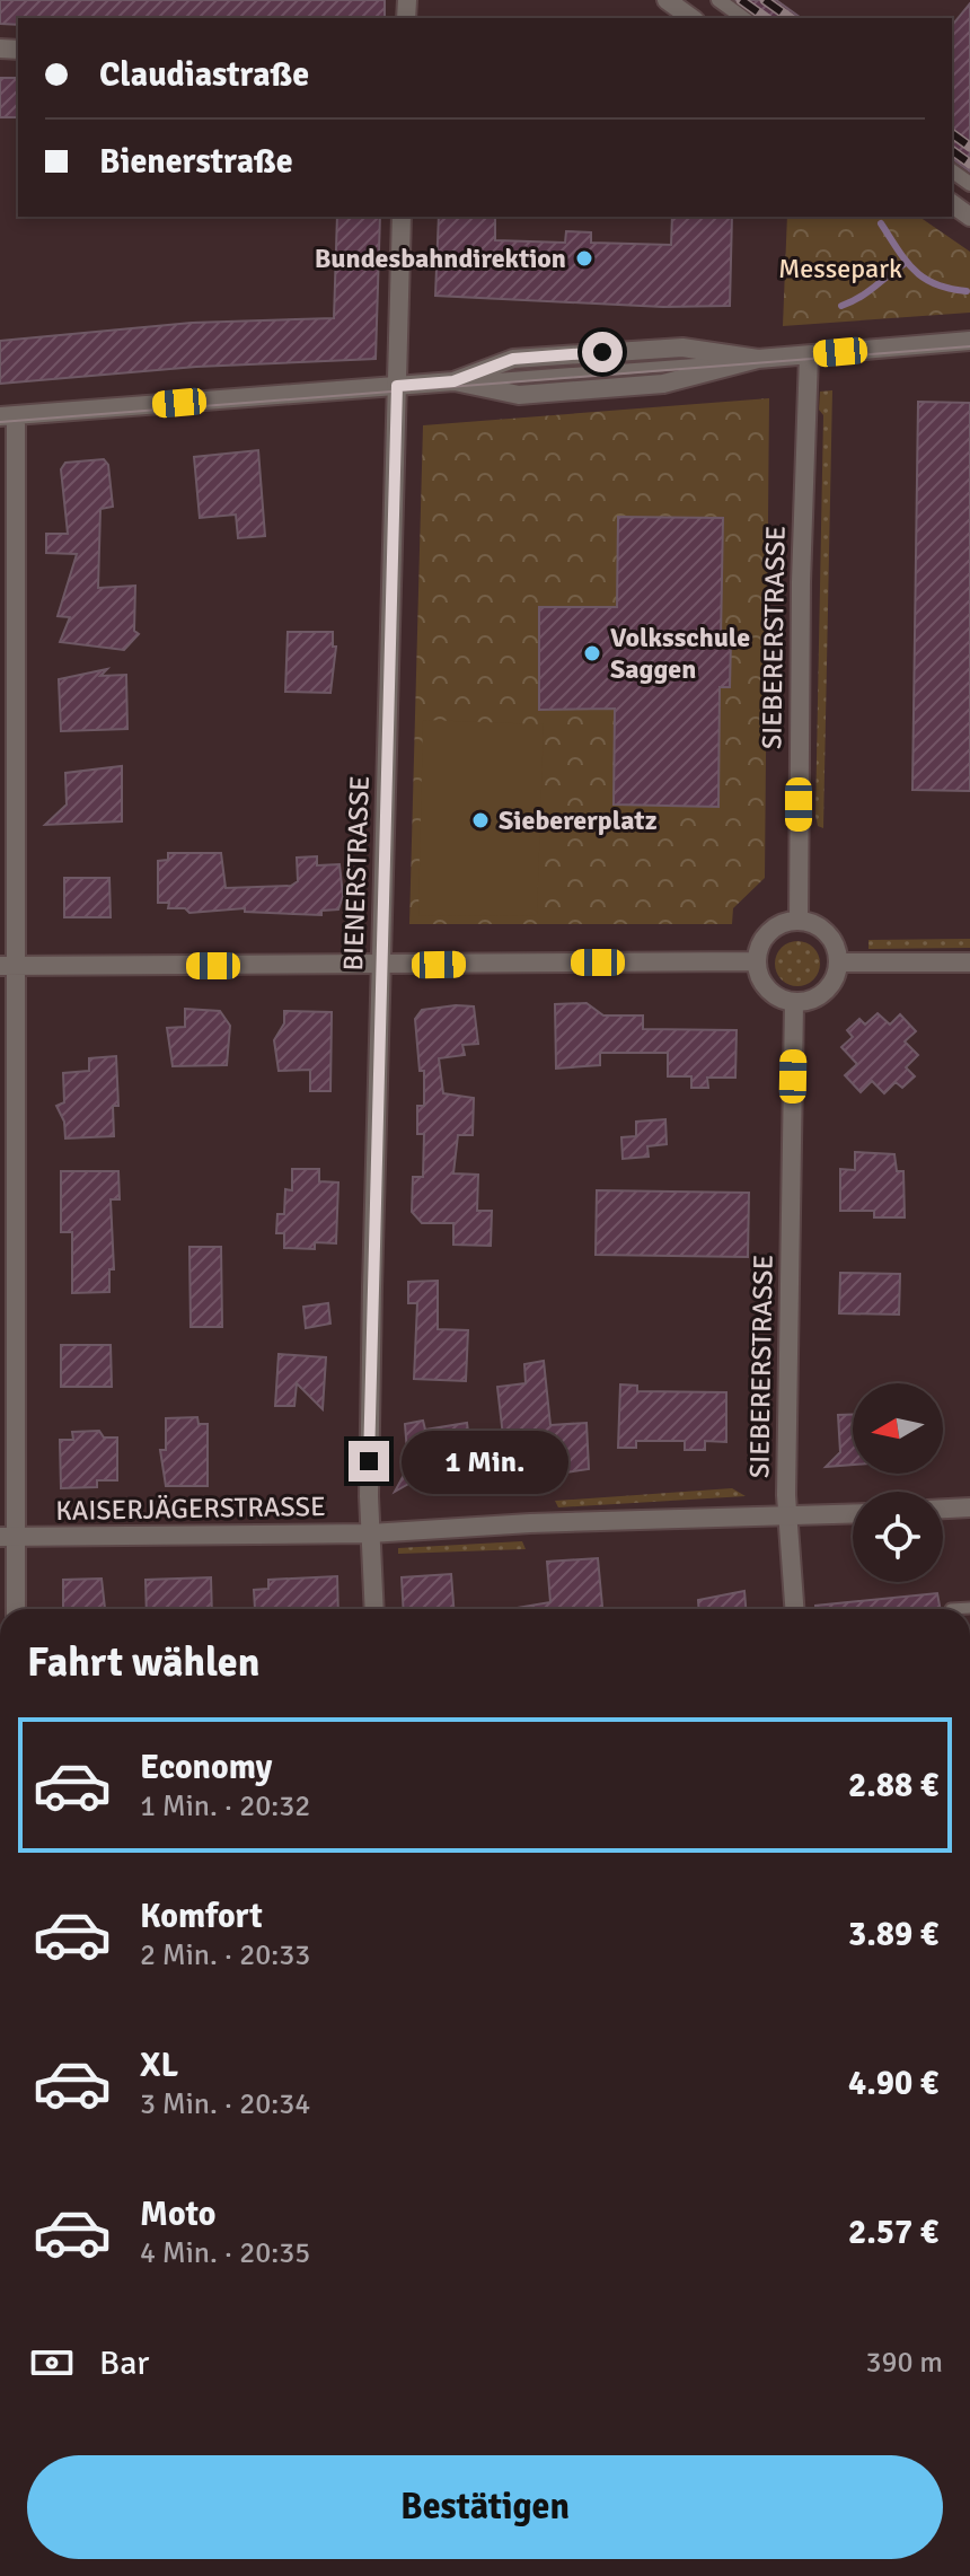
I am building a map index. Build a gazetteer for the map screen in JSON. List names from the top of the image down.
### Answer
{
  "streets": {
    "street": ["SIEBERERSTRASSE", "BIENERSTRASSE", "KAISERJÄGERSTRASSE"]
  },
  "crossings": [
    ["SIEBERERSTRASSE", "KAISERJÄGERSTRASSE"],
    ["BIENERSTRASSE", "KAISERJÄGERSTRASSE"]
  ],
  "parks": ["Messepark"],
  "places": ["Bundesbahndirektion", "Volksschule Saggen", "Siebererplatz"],
  "north": "left",
  "page": {
    "banner": ["Claudiastraße", "Bienerstraße"],
    "bubble": "1 Min.",
    "heading": "Fahrt wählen",
    "list": [
      {
        "name": "Economy",
        "note": "1 Min. · 20:32",
        "value": "2.88 €"
      },
      {
        "name": "Komfort",
        "note": "2 Min. · 20:33",
        "value": "3.89 €"
      },
      {
        "name": "XL",
        "note": "3 Min. · 20:34",
        "value": "4.90 €"
      },
      {
        "name": "Moto",
        "note": "4 Min. · 20:35",
        "value": "2.57 €"
      }
    ],
    "pay": ["Bar", "390 m"],
    "buttons": "Bestätigen"
  }
}
